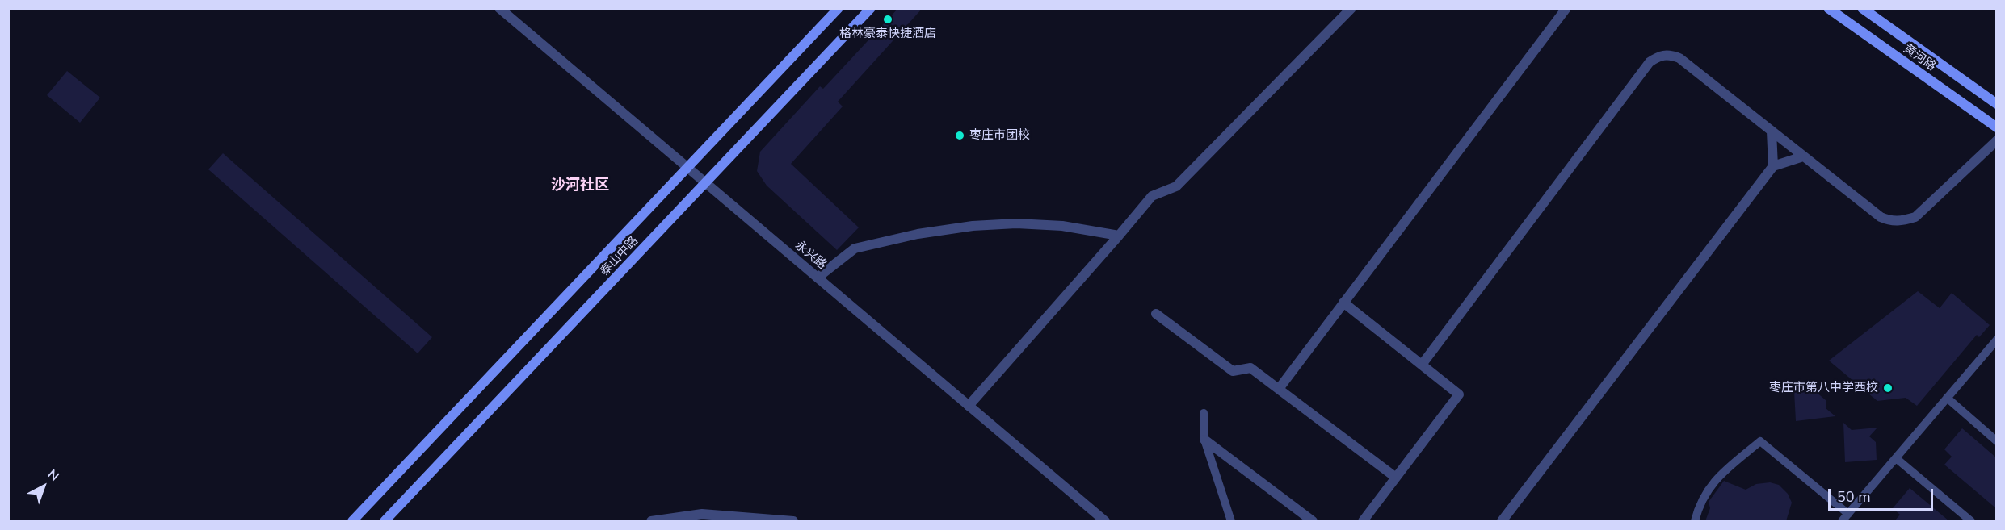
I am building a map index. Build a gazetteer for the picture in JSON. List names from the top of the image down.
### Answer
{
  "streets": {
    "main road": ["黄河路", "泰山中路"],
    "street": ["永兴路"]
  },
  "crossings": [
    ["永兴路", "泰山中路"]
  ],
  "districts": ["沙河社区"],
  "places": ["格林豪泰快捷酒店", "枣庄市团校", "枣庄市第八中学西校"],
  "scale_bar": "50 m",
  "north": "top right"
}
